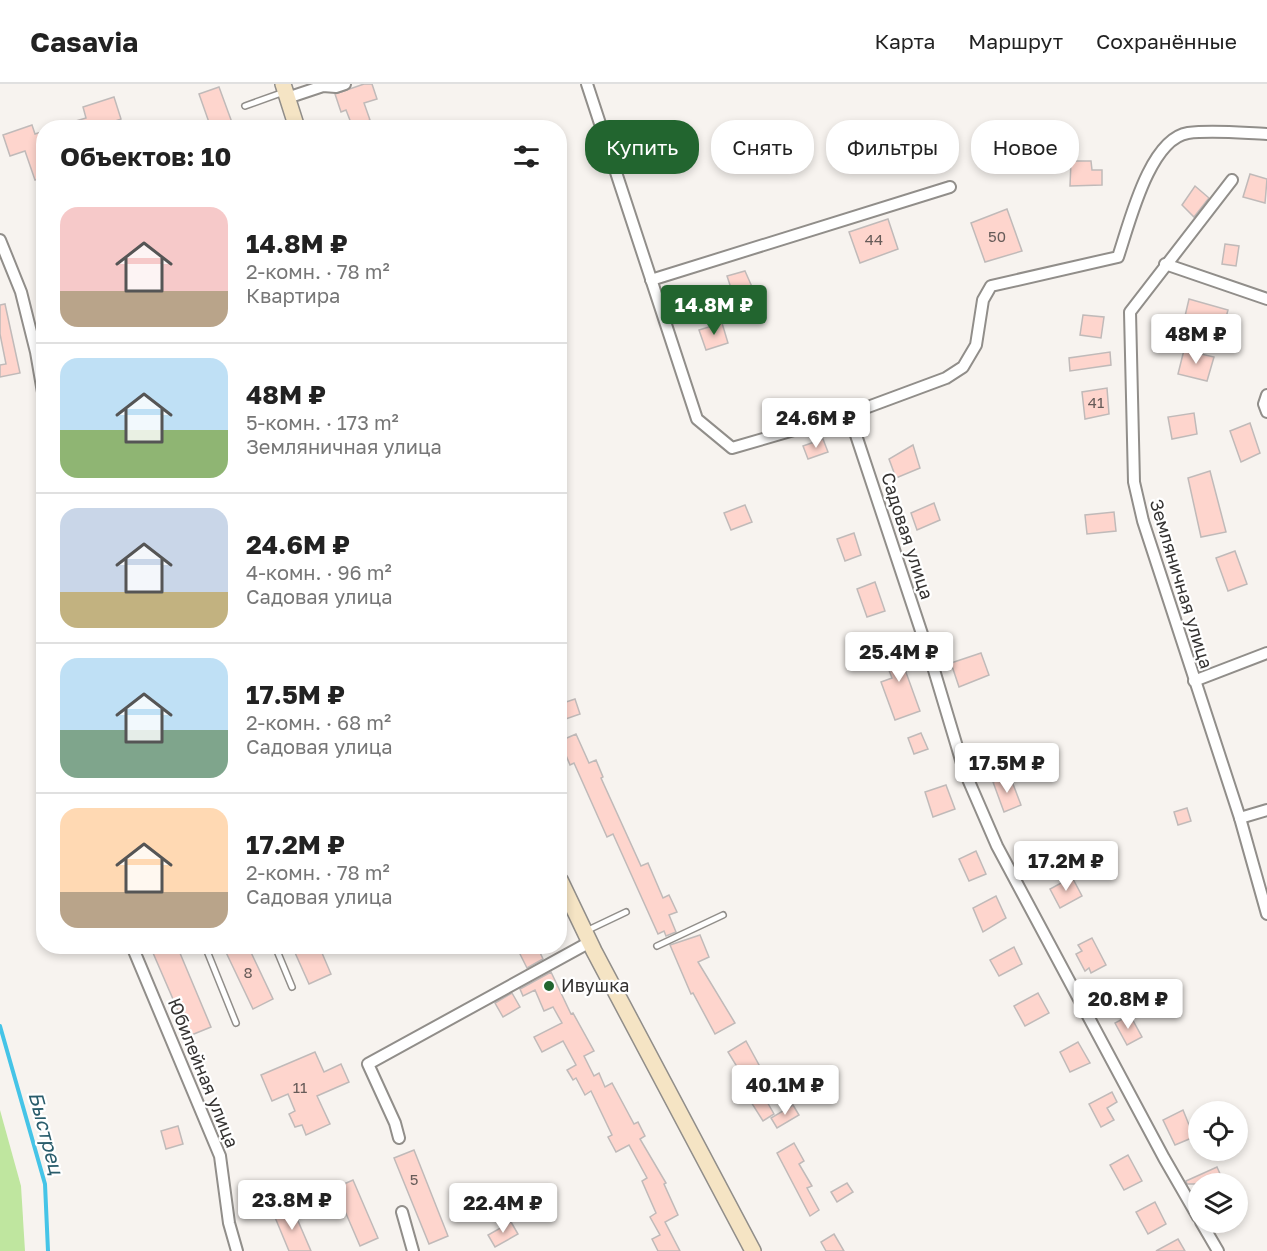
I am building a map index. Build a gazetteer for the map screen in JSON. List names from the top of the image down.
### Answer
{
  "streets": {
    "street": ["Садовая улица", "Земляничная улица", "Юбилейная улица"]
  },
  "water": ["Быстрец"],
  "places": ["Ивушка"],
  "house_numbers": [
    "50",
    "44",
    "41",
    "8",
    "11",
    "5"
  ],
  "page": {
    "header": "Casavia",
    "nav": ["Карта", "Маршрут", "Сохранённые"],
    "chip": [
      "Купить",
      "Снять",
      "Фильтры",
      "Новое"
    ],
    "heading": "Объектов: 10",
    "list": [
      {
        "name": "14.8M ₽",
        "note": "2-комн. · 78 m² · Квартира"
      },
      {
        "name": "48M ₽",
        "note": "5-комн. · 173 m² · Земляничная улица"
      },
      {
        "name": "24.6M ₽",
        "note": "4-комн. · 96 m² · Садовая улица"
      },
      {
        "name": "17.5M ₽",
        "note": "2-комн. · 68 m² · Садовая улица"
      },
      {
        "name": "17.2M ₽",
        "note": "2-комн. · 78 m² · Садовая улица"
      }
    ],
    "price": [
      "14.8M ₽",
      "48M ₽",
      "24.6M ₽",
      "25.4M ₽",
      "17.5M ₽",
      "17.2M ₽",
      "20.8M ₽",
      "40.1M ₽",
      "23.8M ₽",
      "22.4M ₽"
    ]
  }
}
